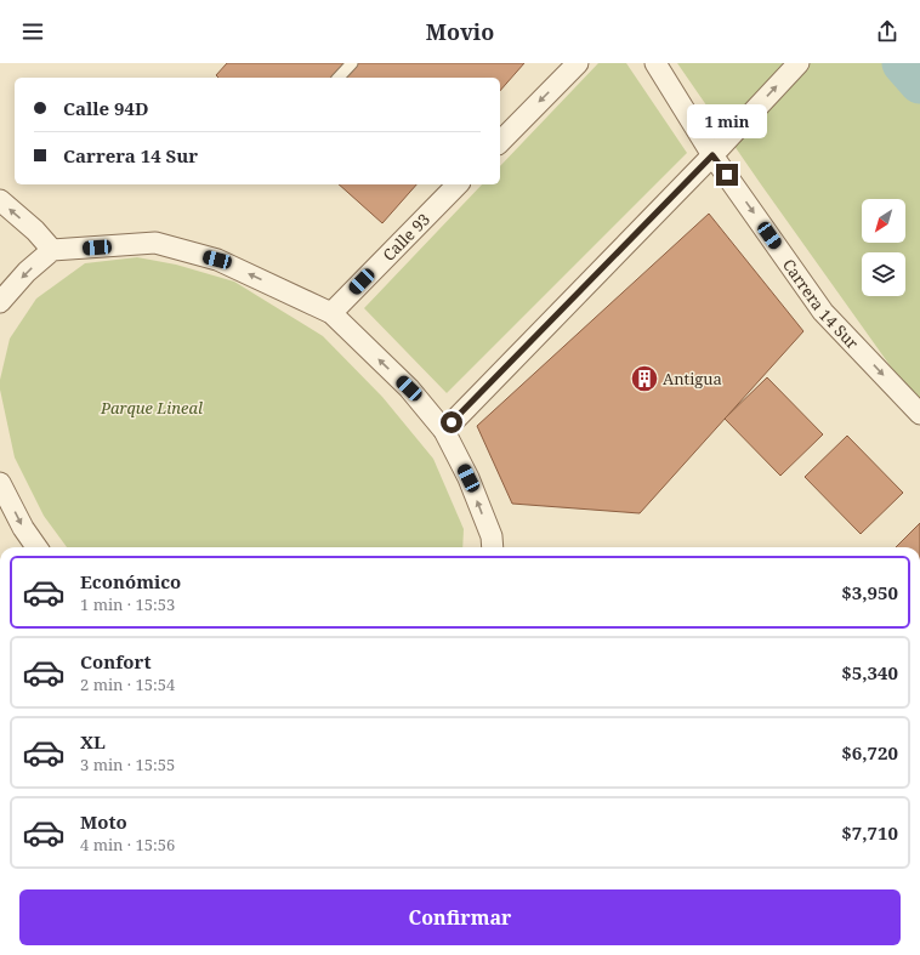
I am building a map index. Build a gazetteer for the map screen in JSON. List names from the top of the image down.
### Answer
{
  "streets": {
    "street": ["Calle 93", "Carrera 14 Sur"]
  },
  "one_way": ["Carrera 14 Sur"],
  "parks": ["Parque Lineal"],
  "places": {
    "building": ["Antigua"]
  },
  "north": "bottom left",
  "page": {
    "header": "Movio",
    "banner": ["Calle 94D", "Carrera 14 Sur"],
    "bubble": "1 min",
    "list": [
      {
        "name": "Económico",
        "note": "1 min · 15:53",
        "value": "$3,950"
      },
      {
        "name": "Confort",
        "note": "2 min · 15:54",
        "value": "$5,340"
      },
      {
        "name": "XL",
        "note": "3 min · 15:55",
        "value": "$6,720"
      },
      {
        "name": "Moto",
        "note": "4 min · 15:56",
        "value": "$7,710"
      }
    ],
    "buttons": "Confirmar"
  }
}
